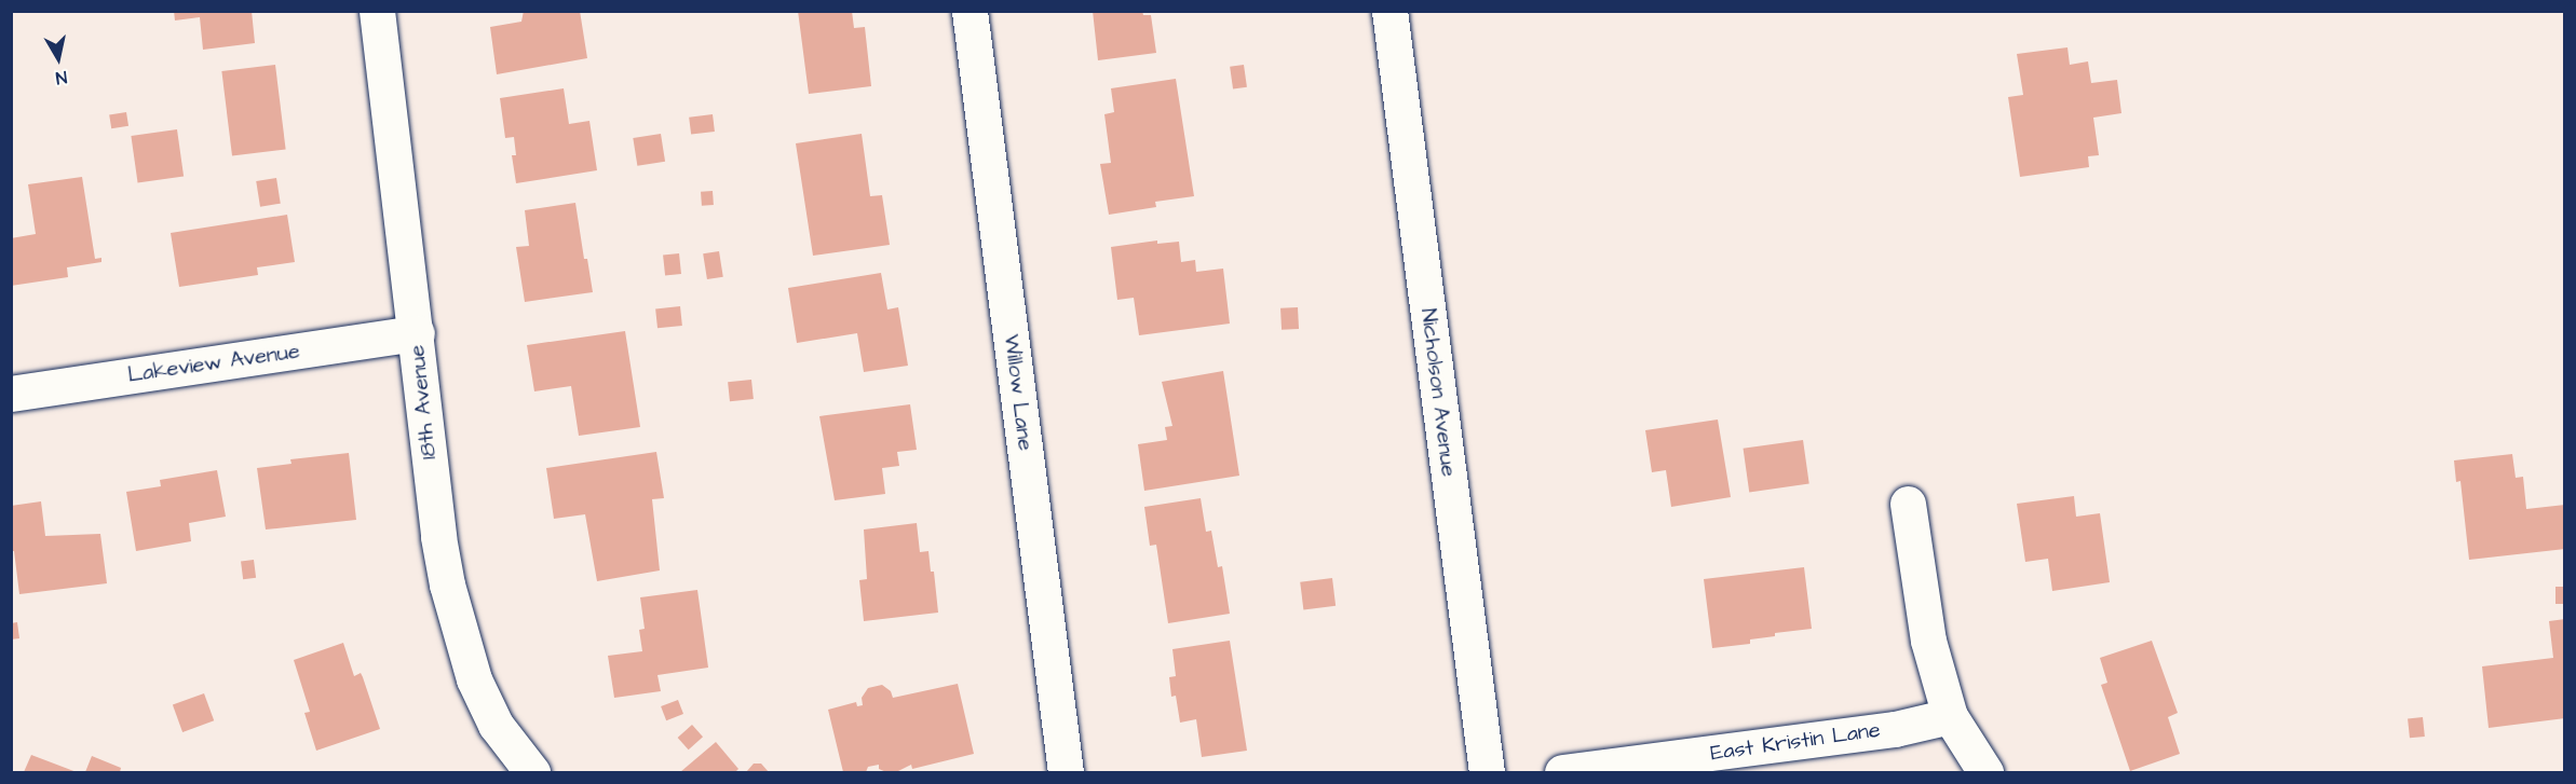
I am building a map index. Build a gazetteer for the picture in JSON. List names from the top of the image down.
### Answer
{
  "streets": {
    "street": [
      "Lakeview Avenue",
      "Willow Lane",
      "Nicholson Avenue",
      "18th Avenue",
      "East Kristin Lane"
    ]
  },
  "crossings": [
    ["Lakeview Avenue", "18th Avenue"]
  ],
  "north": "bottom"
}
